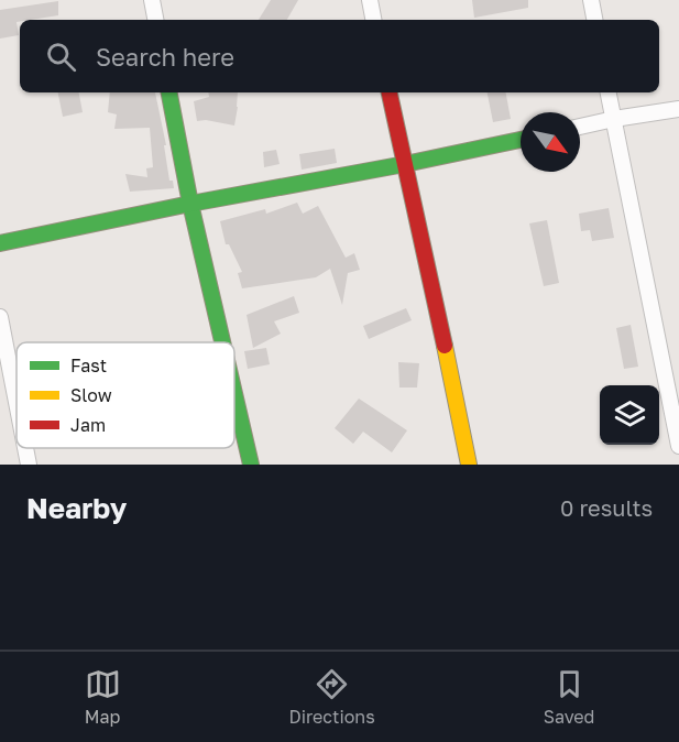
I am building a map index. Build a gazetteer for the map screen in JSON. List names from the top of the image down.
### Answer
{
  "legend": ["Fast", "Slow", "Jam"],
  "north": "bottom right",
  "page": {
    "search": "Search here",
    "heading": ["Nearby", "0 results"],
    "nav": ["Map", "Directions", "Saved"]
  }
}
